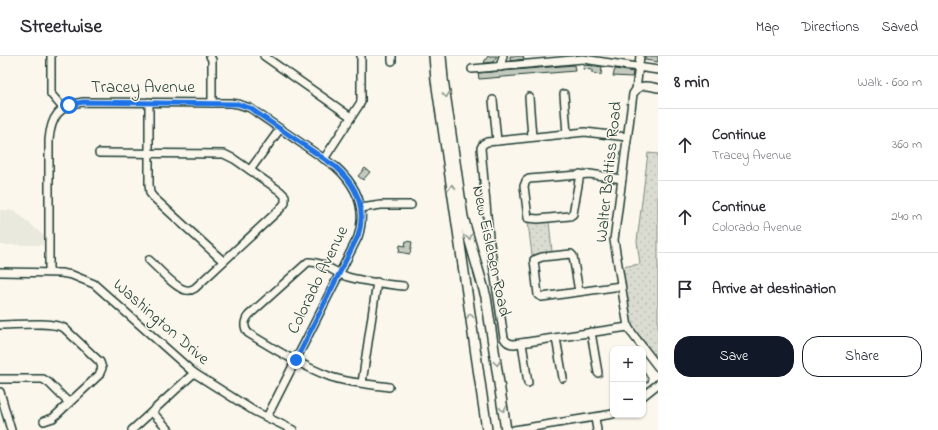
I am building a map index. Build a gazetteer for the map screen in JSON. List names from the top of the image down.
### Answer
{
  "streets": {
    "main road": ["New Eisleben Road"],
    "street": [
      "Tracey Avenue",
      "Walter Battiss Road",
      "Colorado Avenue",
      "Washington Drive"
    ]
  },
  "crossings": [
    ["Tracey Avenue", "Colorado Avenue"],
    ["Colorado Avenue", "Washington Drive"]
  ],
  "page": {
    "header": "Streetwise",
    "nav": ["Map", "Directions", "Saved"],
    "heading": ["8 min", "Walk · 600 m"],
    "list": [
      ["Continue", "Tracey Avenue", "360 m"],
      ["Continue", "Colorado Avenue", "240 m"],
      "Arrive at destination"
    ],
    "buttons": ["Save", "Share"],
    "map_buttons": ["+", "−"]
  }
}
